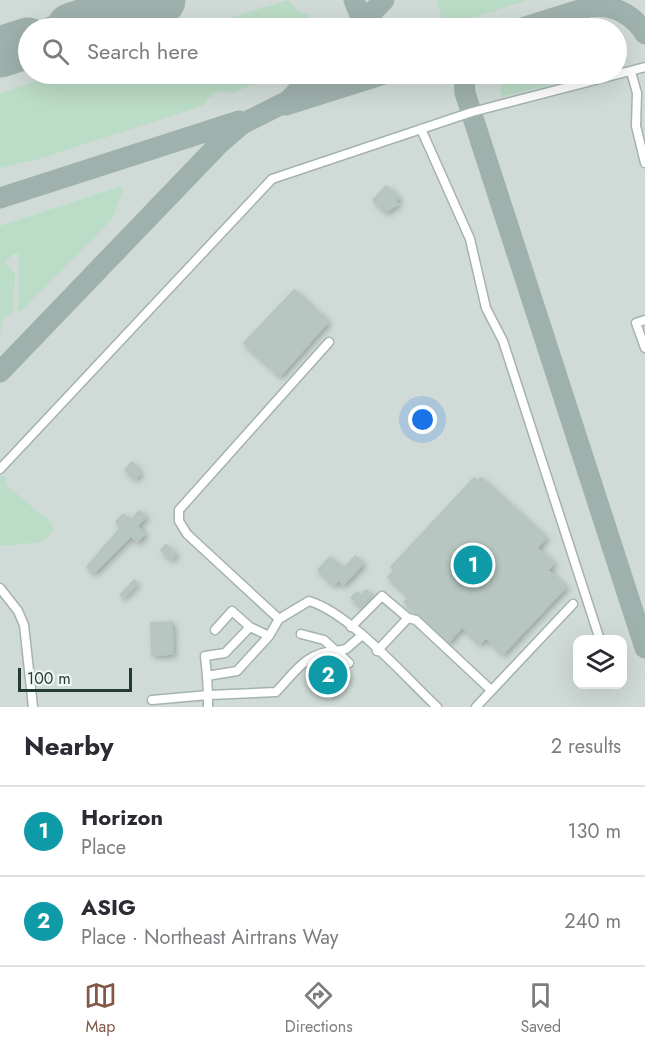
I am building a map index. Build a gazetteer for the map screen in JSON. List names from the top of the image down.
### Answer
{
  "scale_bar": "100 m",
  "page": {
    "search": "Search here",
    "pins": ["1", "2"],
    "scale": "100 m",
    "heading": ["Nearby", "2 results"],
    "list": [
      {
        "mark": "1",
        "name": "Horizon",
        "note": "Place",
        "value": "130 m"
      },
      {
        "mark": "2",
        "name": "ASIG",
        "note": "Place · Northeast Airtrans Way",
        "value": "240 m"
      }
    ],
    "nav": ["Map", "Directions", "Saved"]
  }
}
